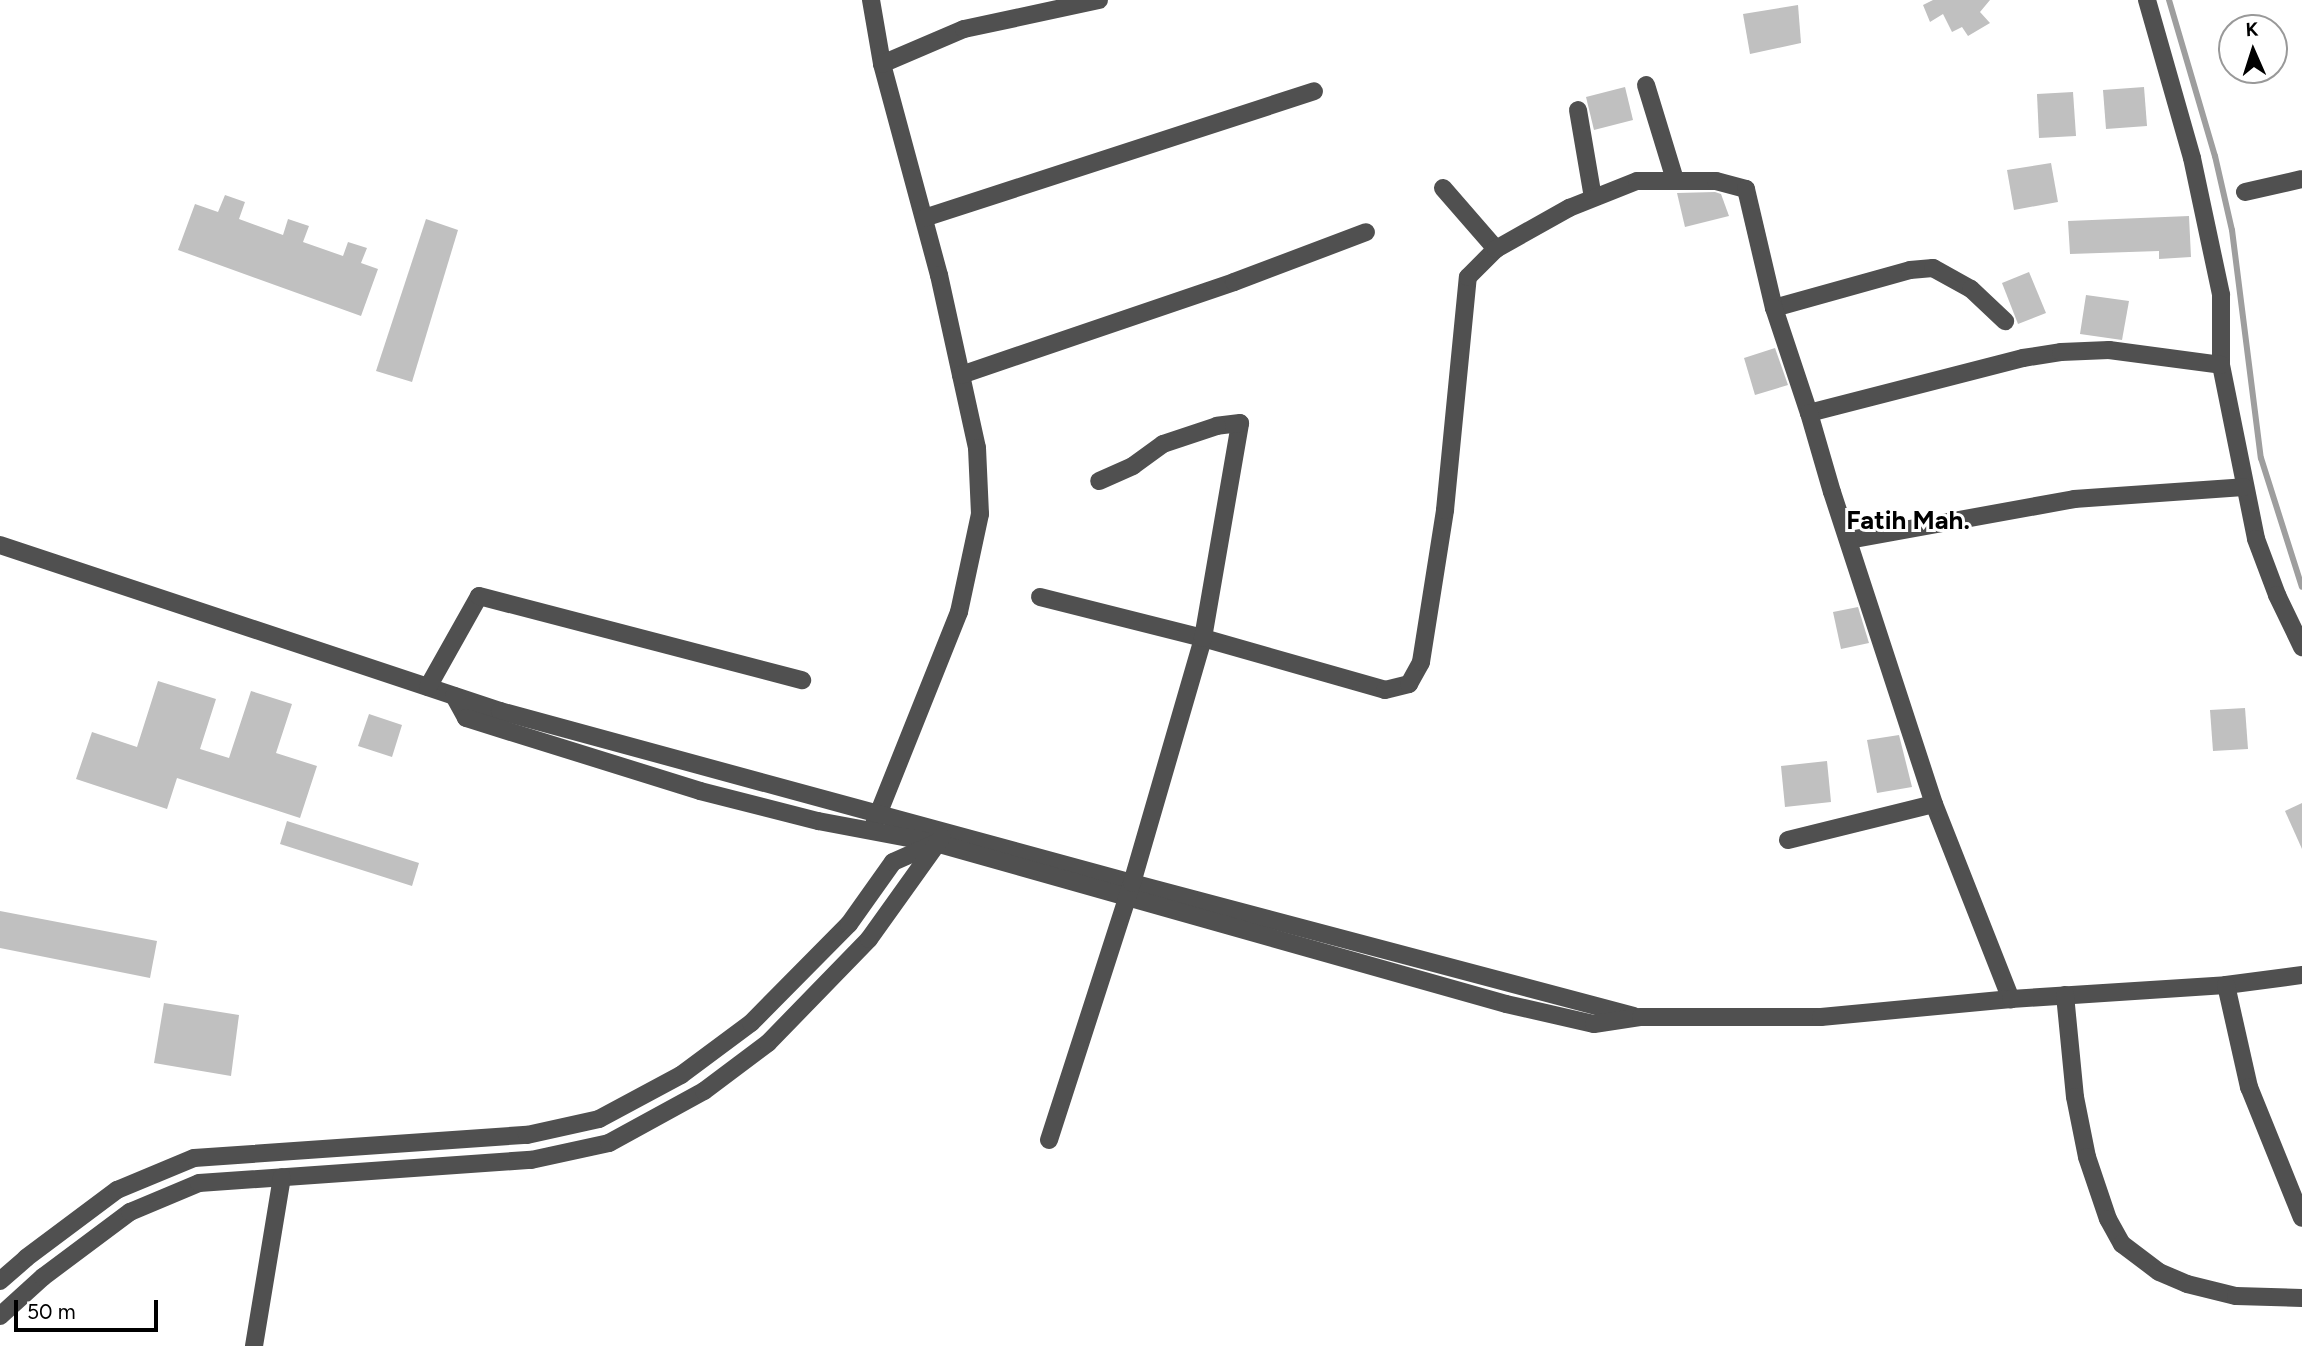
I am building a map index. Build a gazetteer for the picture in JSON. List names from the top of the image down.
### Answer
{
  "districts": ["Fatih Mah."],
  "scale_bar": "50 m",
  "north": "top"
}
